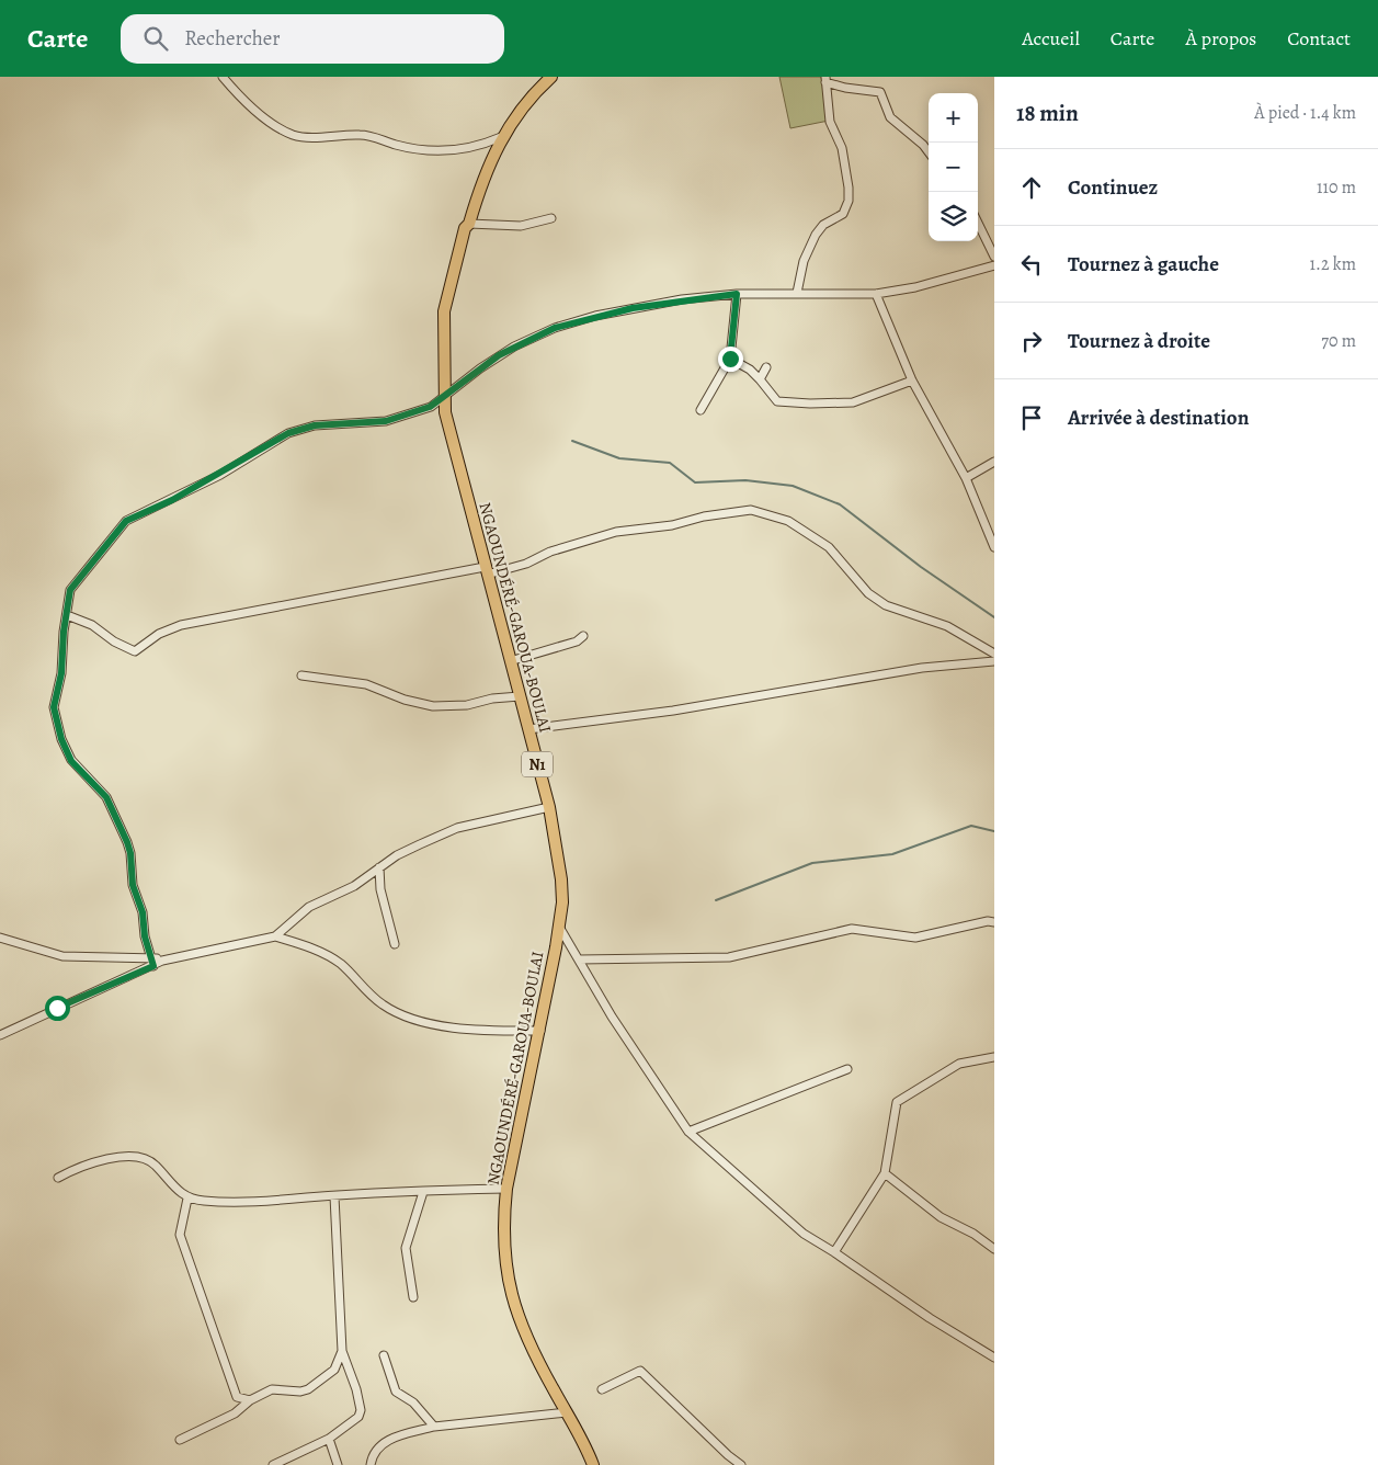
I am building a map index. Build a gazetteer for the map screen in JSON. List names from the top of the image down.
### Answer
{
  "streets": {
    "highway": ["NGAOUNDÉRÉ-GAROUA-BOULAI", "N1"]
  },
  "page": {
    "header": "Carte",
    "search": "Rechercher",
    "nav": [
      "Accueil",
      "Carte",
      "À propos",
      "Contact"
    ],
    "heading": ["18 min", "À pied · 1.4 km"],
    "map_buttons": ["+", "−"],
    "list": [
      ["Continuez", "110 m"],
      ["Tournez à gauche", "1.2 km"],
      ["Tournez à droite", "70 m"],
      "Arrivée à destination"
    ]
  }
}
